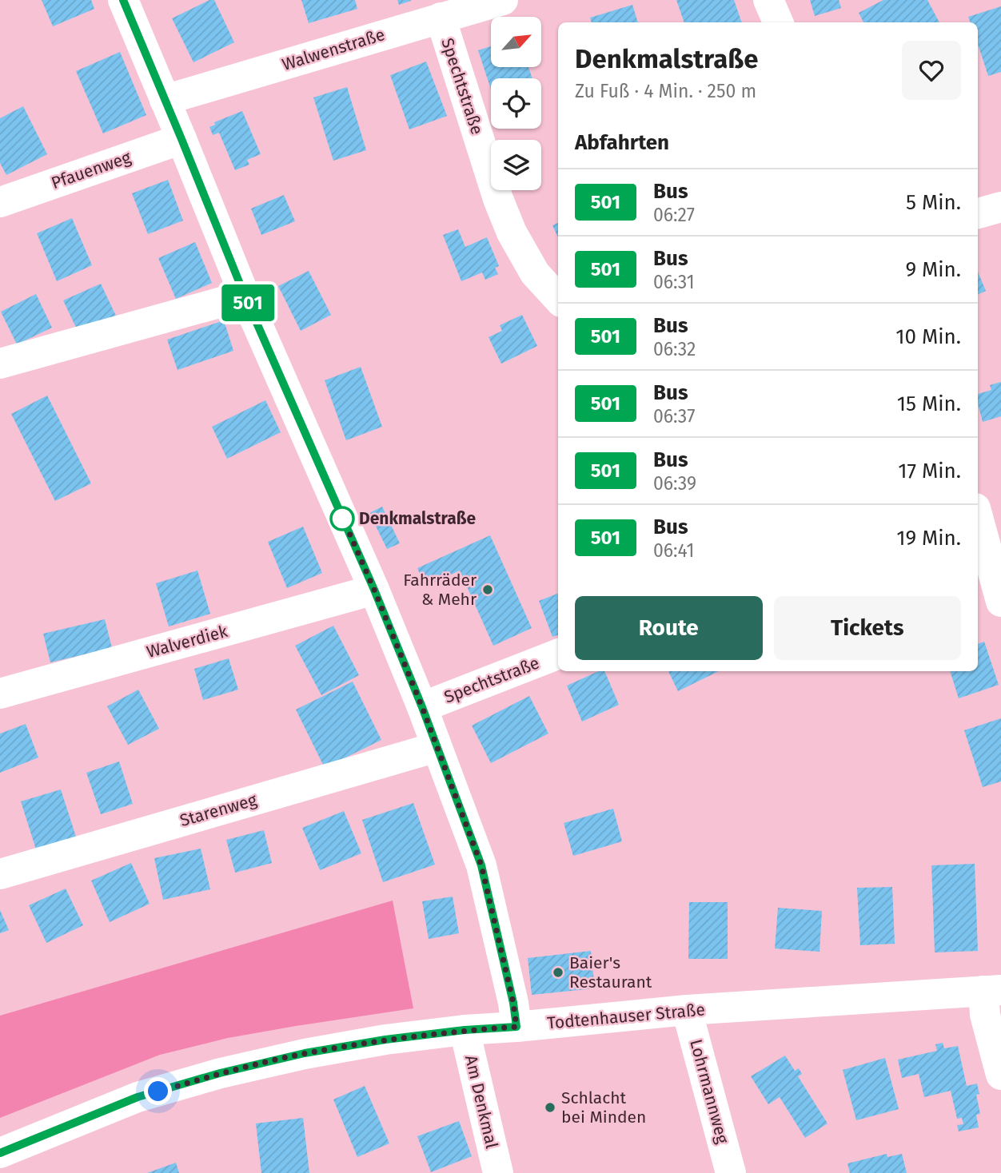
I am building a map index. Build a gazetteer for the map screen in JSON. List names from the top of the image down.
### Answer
{
  "streets": {
    "street": [
      "Walwenstraße",
      "Spechtstraße",
      "Pfauenweg",
      "Walverdiek",
      "Starenweg",
      "Todtenhauser Straße",
      "Lohrmannweg",
      "Am Denkmal"
    ]
  },
  "crossings": [
    ["Walwenstraße", "Spechtstraße"],
    ["Todtenhauser Straße", "Lohrmannweg"],
    ["Todtenhauser Straße", "Am Denkmal"]
  ],
  "places": [
    "Denkmalstraße",
    "Fahrräder & Mehr",
    "Baier's Restaurant",
    "Schlacht bei Minden"
  ],
  "lines": ["bus line 501"],
  "north": "top right",
  "page": {
    "on_map": "501",
    "heading": [
      ["Denkmalstraße", "Zu Fuß · 4 Min. · 250 m"],
      "Abfahrten"
    ],
    "list": [
      {
        "mark": "501",
        "name": "Bus",
        "note": "06:27",
        "value": "5 Min."
      },
      {
        "mark": "501",
        "name": "Bus",
        "note": "06:31",
        "value": "9 Min."
      },
      {
        "mark": "501",
        "name": "Bus",
        "note": "06:32",
        "value": "10 Min."
      },
      {
        "mark": "501",
        "name": "Bus",
        "note": "06:37",
        "value": "15 Min."
      },
      {
        "mark": "501",
        "name": "Bus",
        "note": "06:39",
        "value": "17 Min."
      },
      {
        "mark": "501",
        "name": "Bus",
        "note": "06:41",
        "value": "19 Min."
      }
    ],
    "buttons": ["Route", "Tickets"]
  }
}
